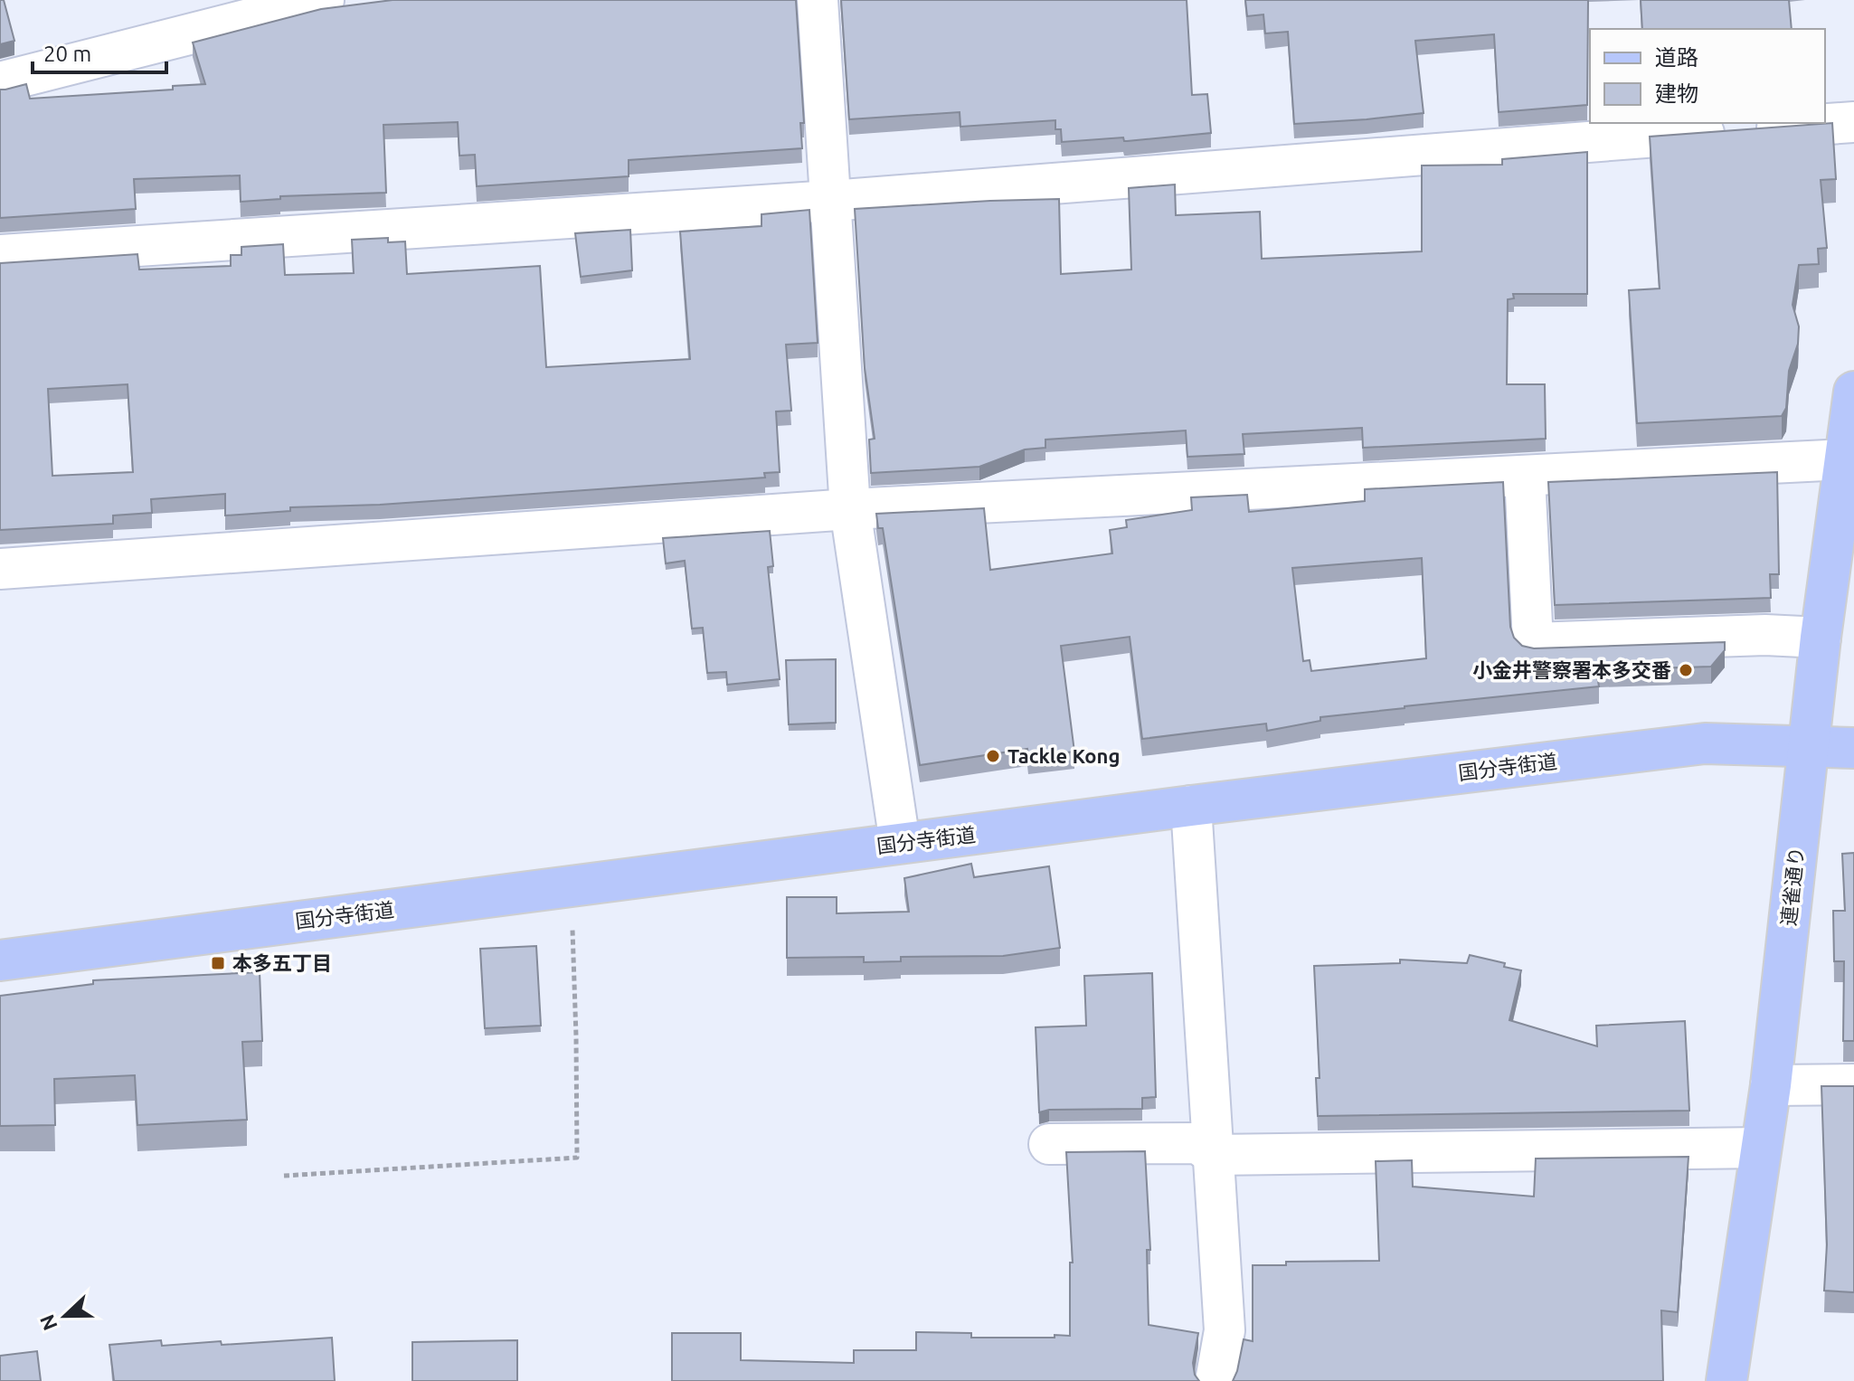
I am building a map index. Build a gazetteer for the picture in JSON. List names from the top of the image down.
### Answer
{
  "streets": {
    "main road": ["国分寺街道", "連雀通り"]
  },
  "crossings": [
    ["国分寺街道", "連雀通り"]
  ],
  "places": {
    "other": ["小金井警察署本多交番", "Tackle Kong"],
    "transit": ["本多五丁目"]
  },
  "legend": ["道路", "建物"],
  "scale_bar": "20 m",
  "north": "left"
}
